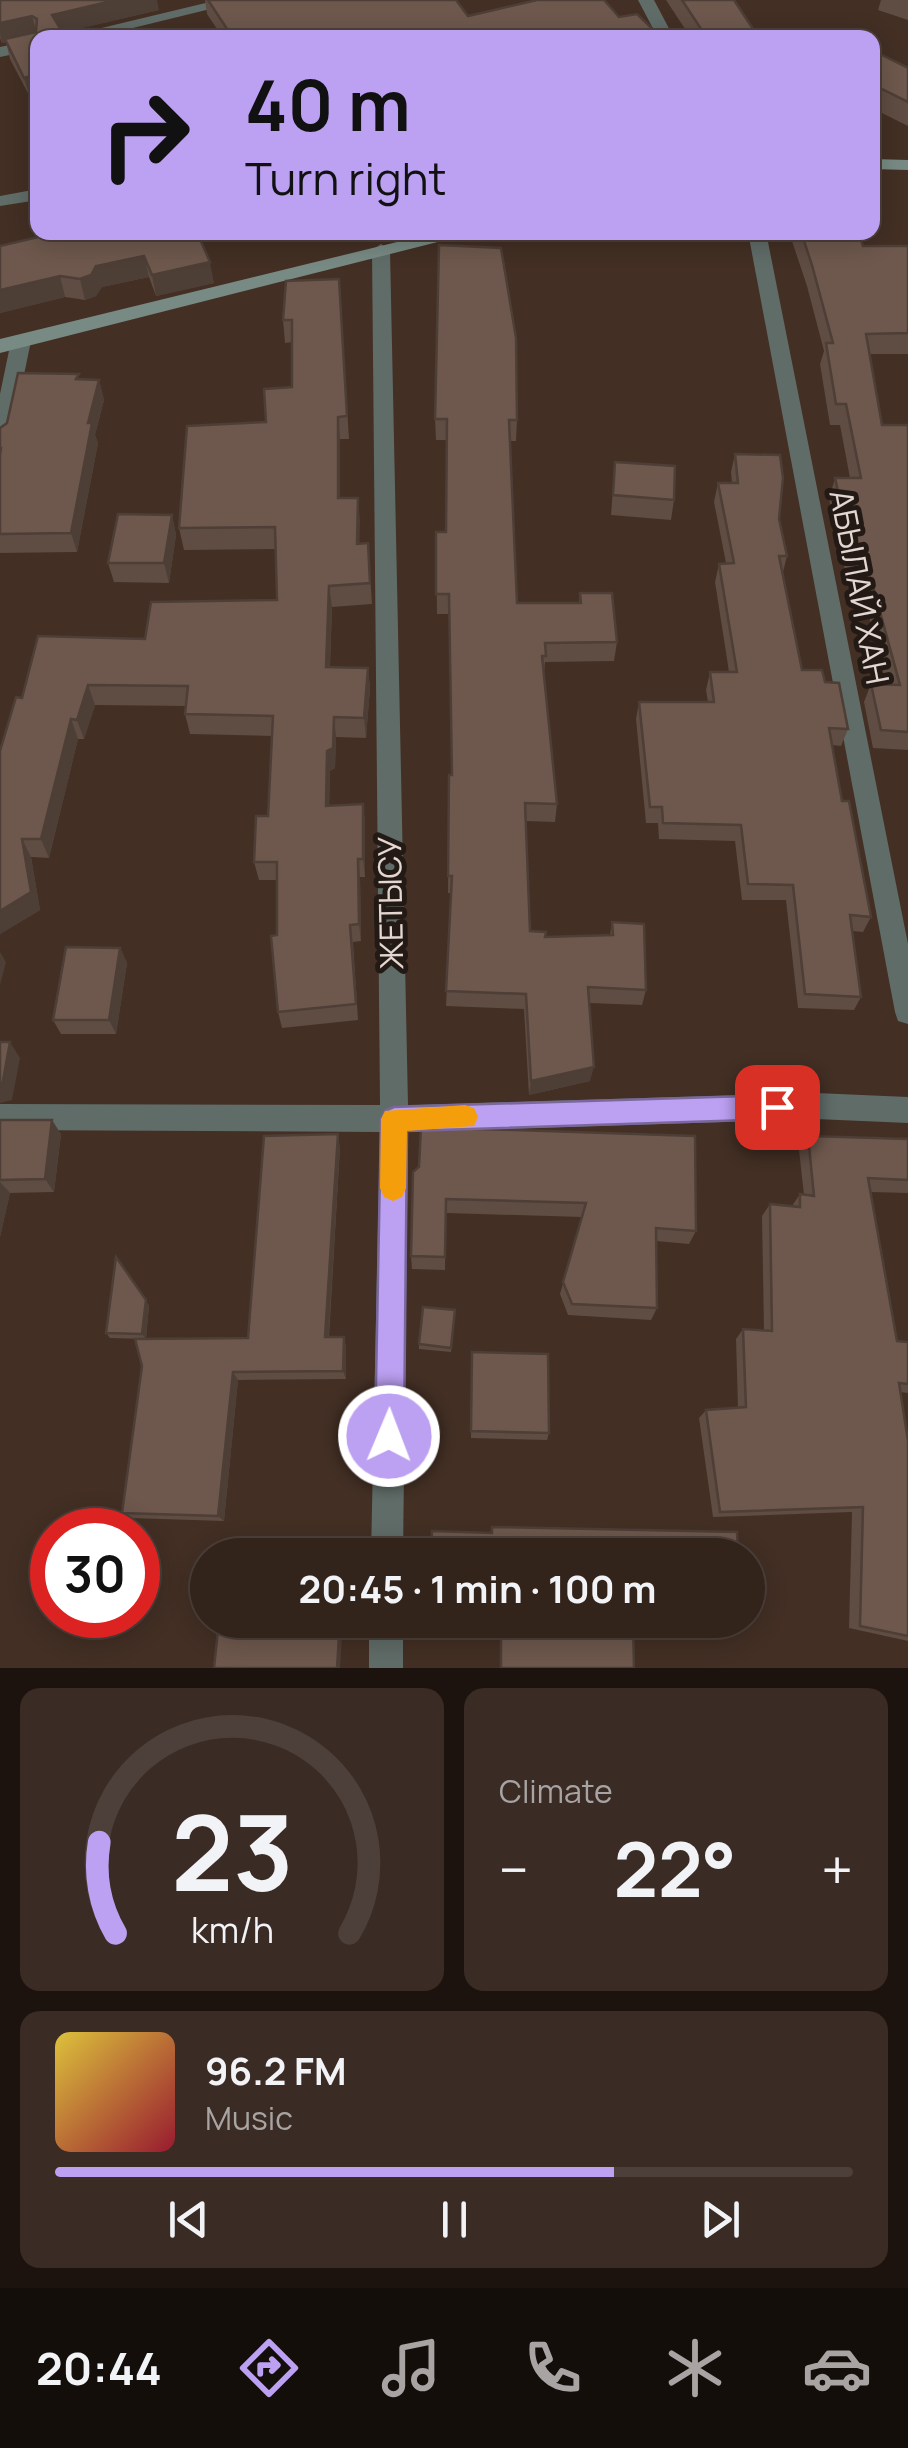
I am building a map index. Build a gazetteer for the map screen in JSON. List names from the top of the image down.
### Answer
{
  "streets": {
    "street": ["АБЫЛАЙ ХАН", "ЖЕТЫСУ"]
  },
  "page": {
    "turn": ["40 m", "Turn right"],
    "limit": "30",
    "trip": "20:45 · 1 min · 100 m",
    "tile": "Climate",
    "heat": ["−", "22°", "+"],
    "song": ["96.2 FM", "Music"],
    "tabs": "20:44",
    "gauge": ["23", "km/h"]
  }
}
